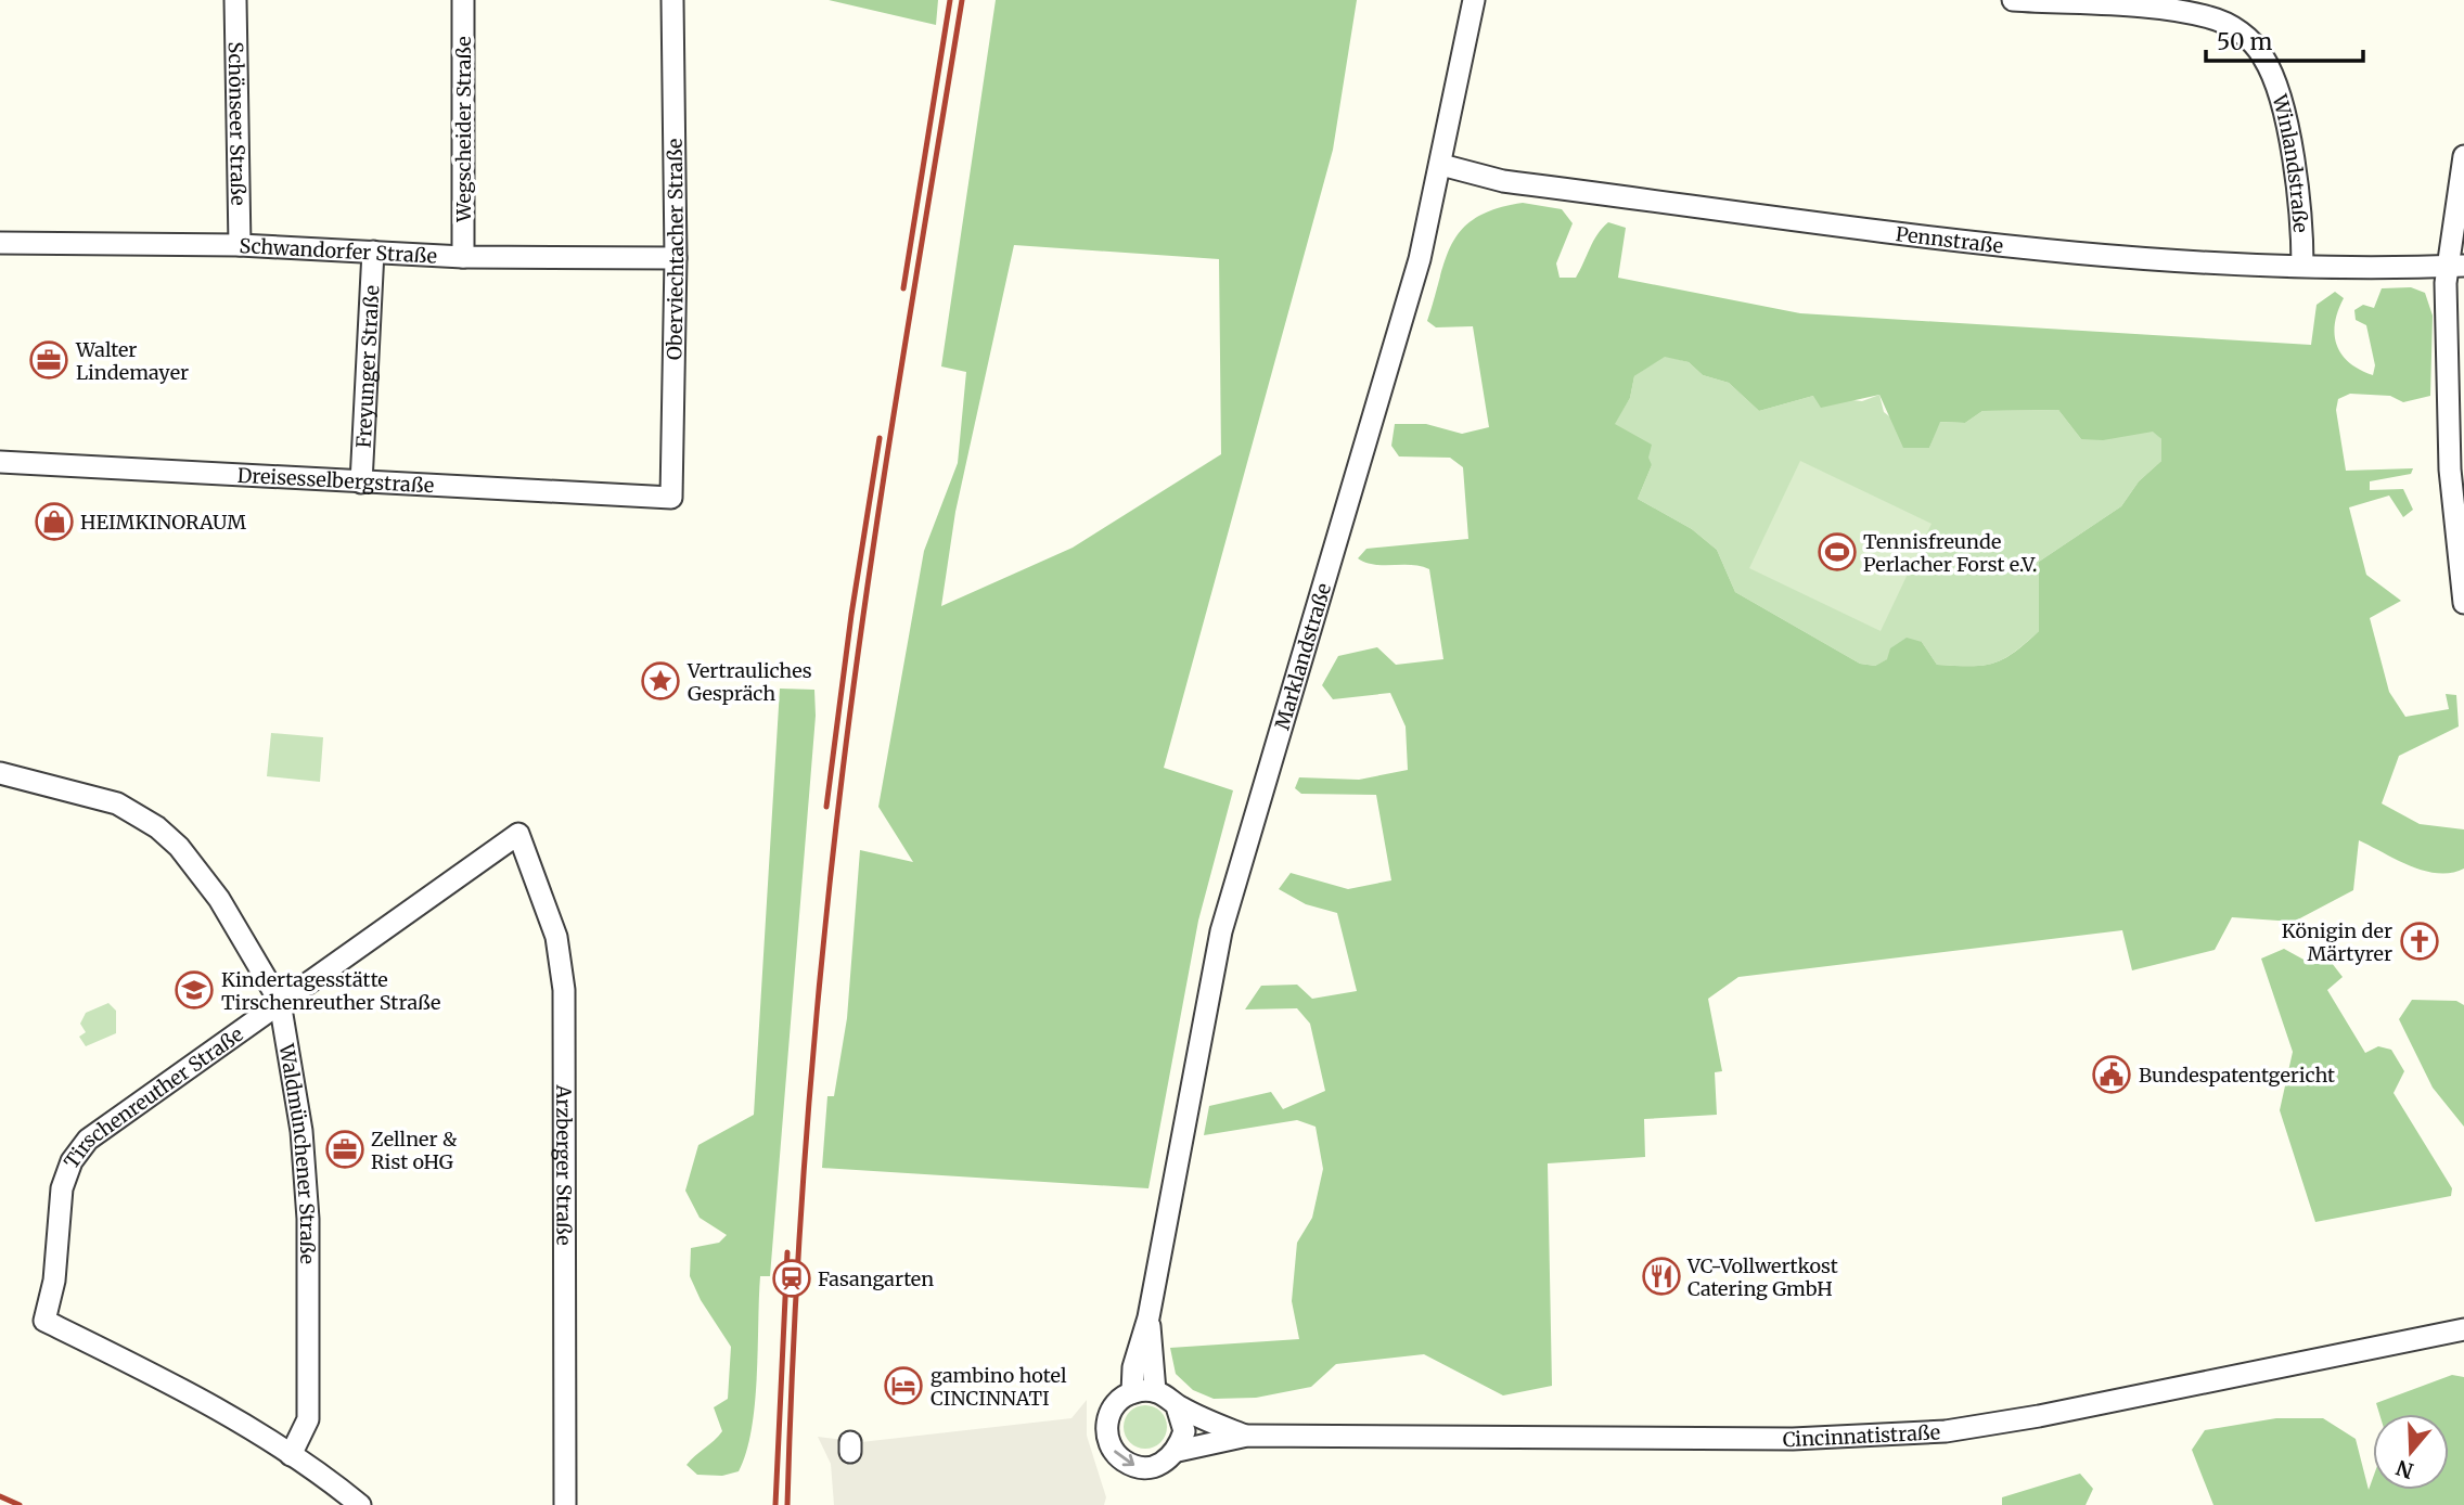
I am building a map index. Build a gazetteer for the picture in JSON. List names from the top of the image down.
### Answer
{
  "streets": {
    "street": [
      "Schönseer Straße",
      "Wegscheider Straße",
      "Winlandstraße",
      "Pennstraße",
      "Oberviechtacher Straße",
      "Schwandorfer Straße",
      "Freyunger Straße",
      "Dreisesselbergstraße",
      "Marklandstraße",
      "Tirschenreuther Straße",
      "Waldmünchener Straße",
      "Arzberger Straße",
      "Cincinnatistraße"
    ]
  },
  "crossings": [
    ["Schönseer Straße", "Schwandorfer Straße"],
    ["Wegscheider Straße", "Schwandorfer Straße"],
    ["Winlandstraße", "Pennstraße"],
    ["Pennstraße", "Marklandstraße"],
    ["Oberviechtacher Straße", "Schwandorfer Straße"],
    ["Oberviechtacher Straße", "Dreisesselbergstraße"],
    ["Schwandorfer Straße", "Freyunger Straße"],
    ["Freyunger Straße", "Dreisesselbergstraße"],
    ["Marklandstraße", "Cincinnatistraße"],
    ["Tirschenreuther Straße", "Waldmünchener Straße"],
    ["Tirschenreuther Straße", "Arzberger Straße"]
  ],
  "places": {
    "office": ["Walter Lindemayer", "Zellner & Rist oHG"],
    "shop": ["HEIMKINORAUM"],
    "sports": ["Tennisfreunde Perlacher Forst e.V."],
    "place": ["Vertrauliches Gespräch"],
    "church": ["Königin der Märtyrer"],
    "school or university": ["Kindertagesstätte Tirschenreuther Straße"],
    "public building": ["Bundespatentgericht"],
    "restaurant": ["VC-Vollwertkost Catering GmbH"],
    "station": ["Fasangarten"],
    "hotel": ["gambino hotel CINCINNATI"]
  },
  "scale_bar": "50 m",
  "north": "bottom"
}
